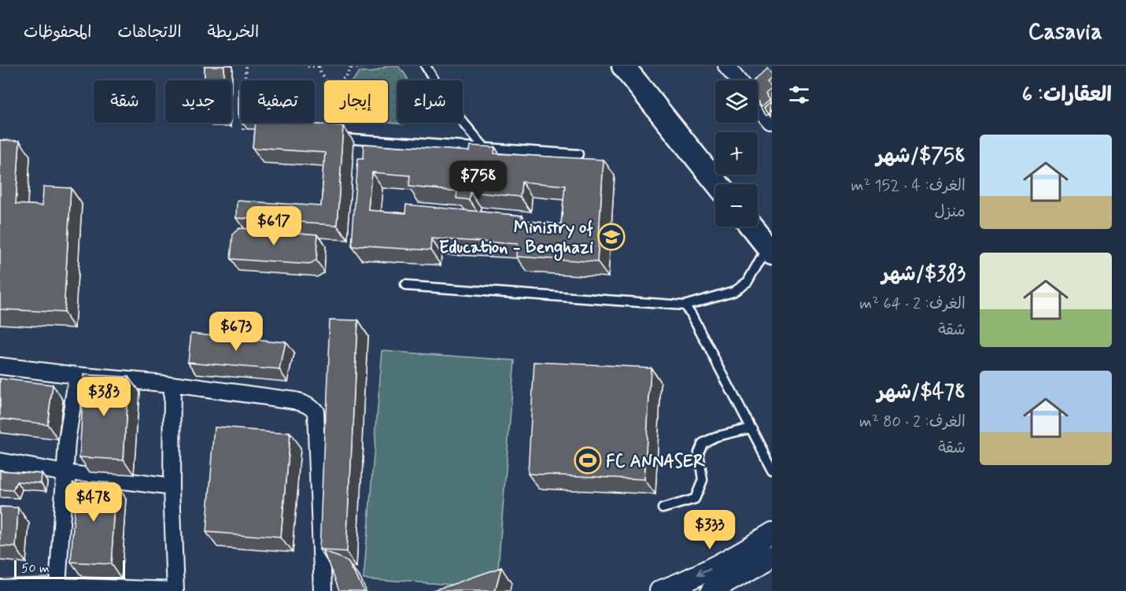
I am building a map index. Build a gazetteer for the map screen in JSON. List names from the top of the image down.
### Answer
{
  "places": {
    "school or university": ["Ministry of Education - Benghazi"],
    "sports": ["FC ANNASER"]
  },
  "scale_bar": "50 m",
  "page": {
    "header": "Casavia",
    "nav": ["الخريطة", "الاتجاهات", "المحفوظات"],
    "heading": "العقارات: 6",
    "map_buttons": ["+", "−"],
    "chip": [
      "شراء",
      "إيجار",
      "تصفية",
      "جديد",
      "شقة"
    ],
    "list": [
      {
        "name": "$758/شهر",
        "note": "الغرف: 4 · 152 m² · منزل"
      },
      {
        "name": "$383/شهر",
        "note": "الغرف: 2 · 64 m² · شقة"
      },
      {
        "name": "$478/شهر",
        "note": "الغرف: 2 · 80 m² · شقة"
      }
    ],
    "price": [
      "$758",
      "$617",
      "$673",
      "$383",
      "$478",
      "$333"
    ],
    "scale": "50 m"
  }
}
